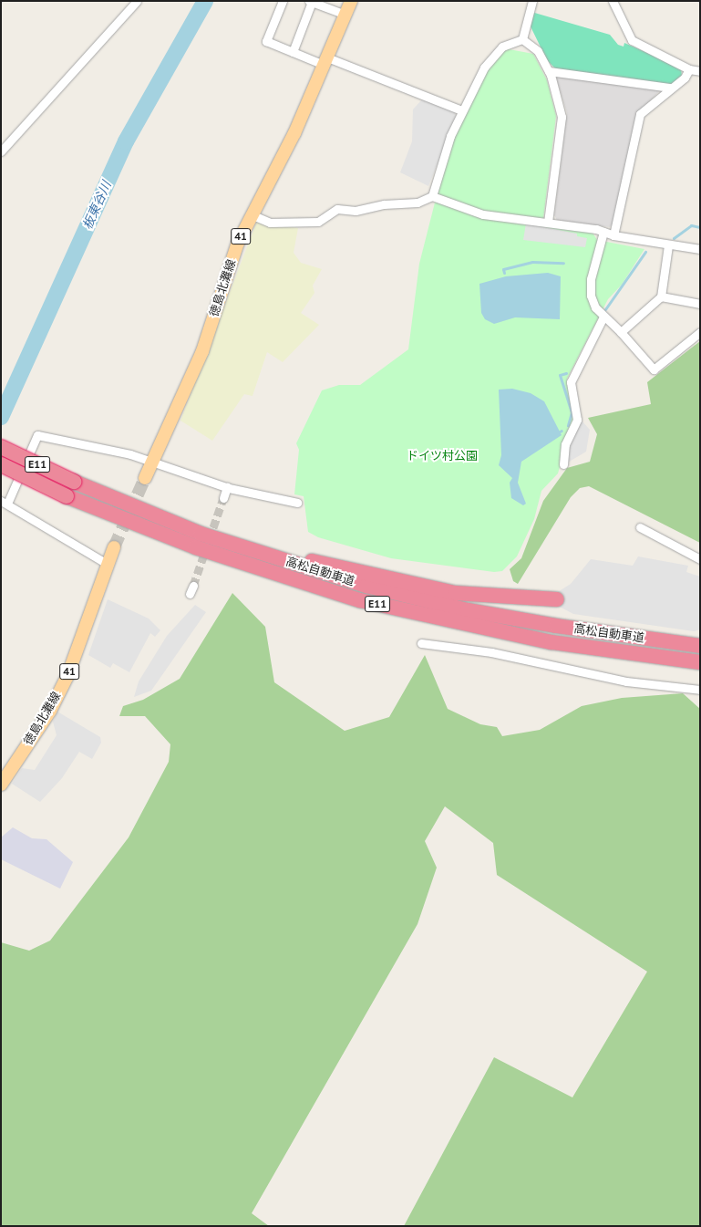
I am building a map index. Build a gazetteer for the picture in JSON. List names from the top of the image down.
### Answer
{
  "streets": {
    "highway": ["E11", "高松自動車道"],
    "main road": ["41", "徳島北灘線"]
  },
  "water": ["板東谷川"],
  "parks": ["ドイツ村公園"]
}
